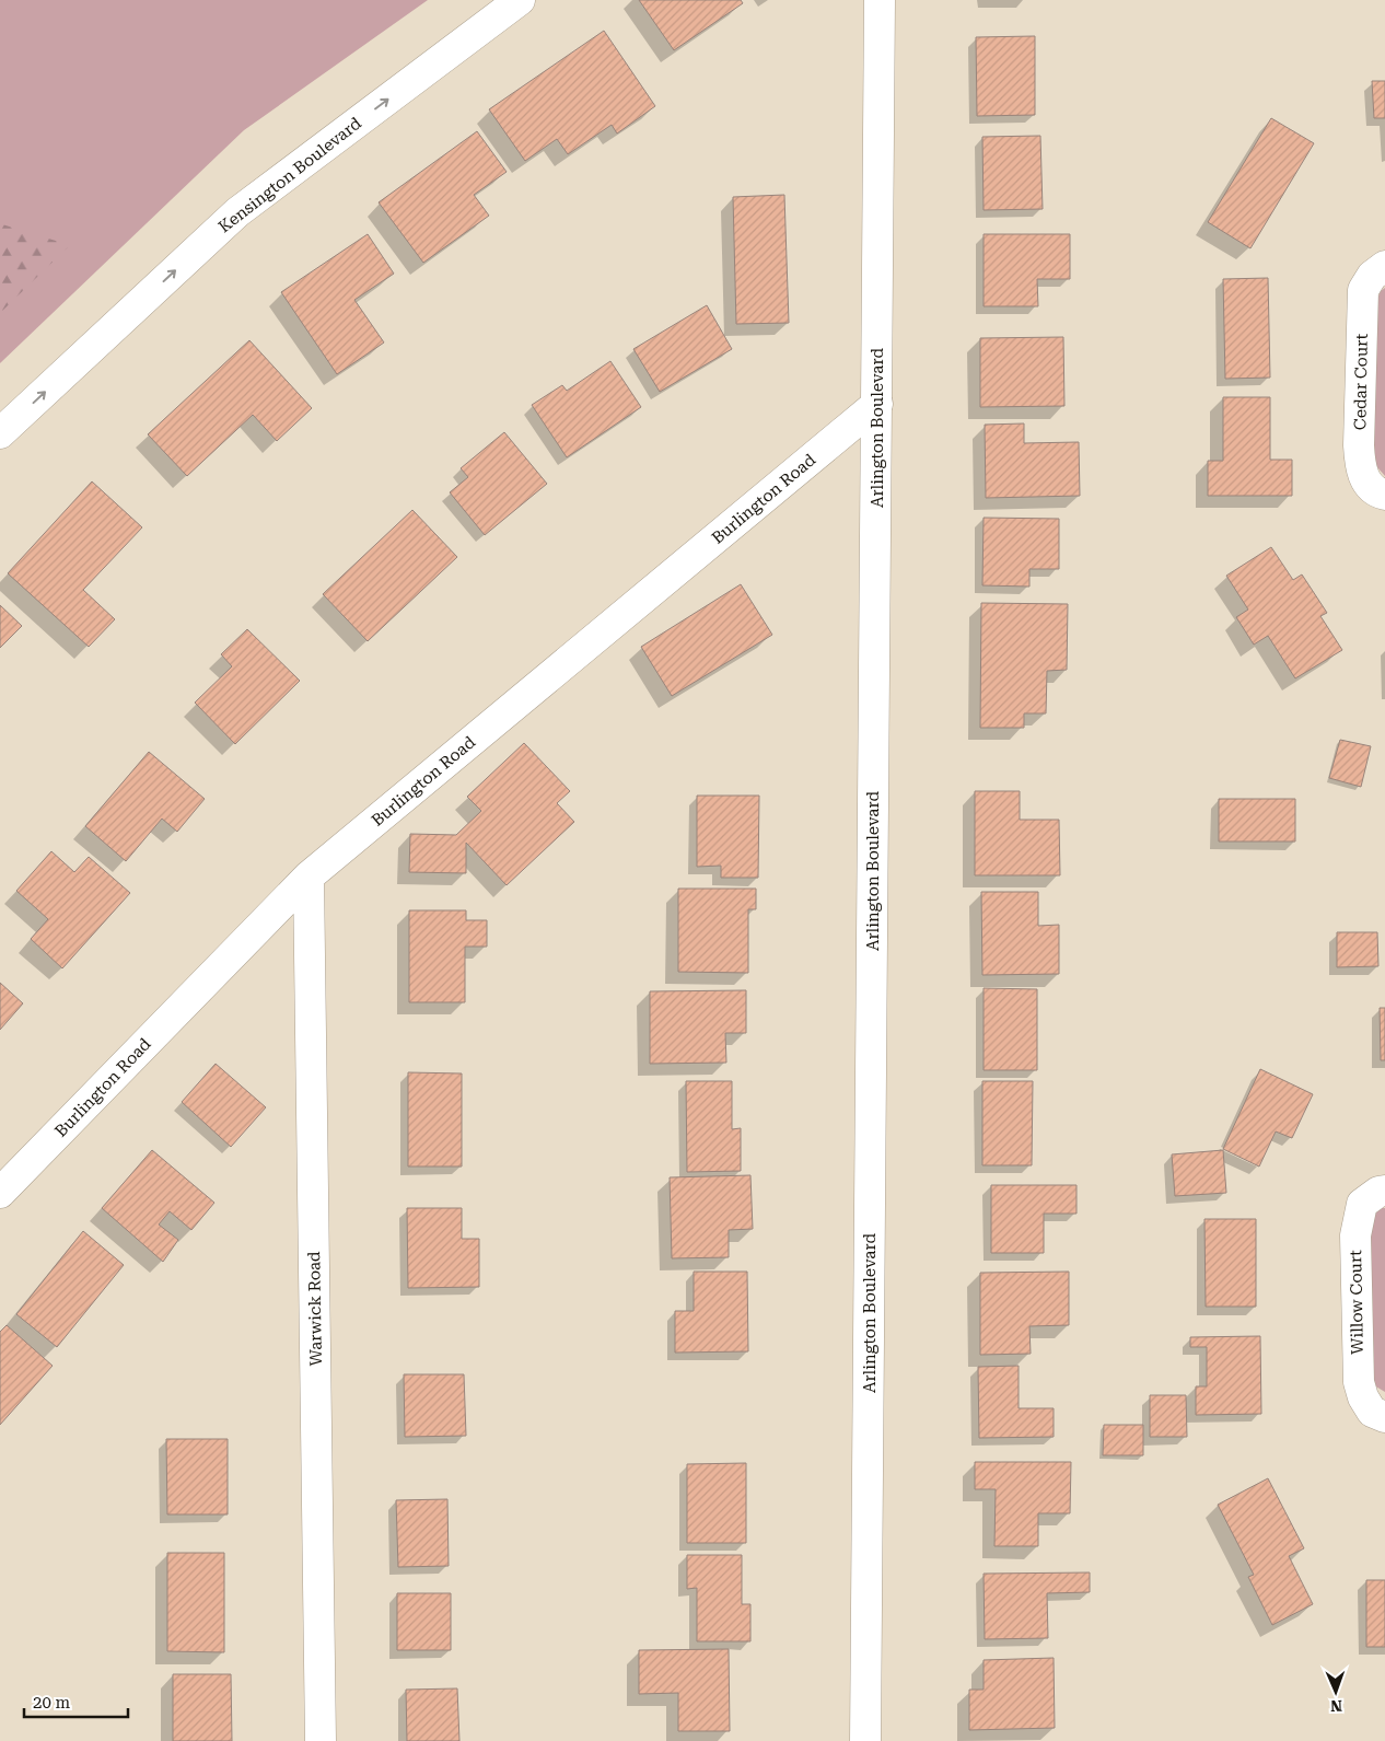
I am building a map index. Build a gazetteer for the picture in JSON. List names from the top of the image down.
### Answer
{
  "streets": {
    "street": [
      "Kensington Boulevard",
      "Cedar Court",
      "Arlington Boulevard",
      "Burlington Road",
      "Willow Court",
      "Warwick Road"
    ]
  },
  "crossings": [
    ["Arlington Boulevard", "Burlington Road"],
    ["Burlington Road", "Warwick Road"]
  ],
  "one_way": ["Kensington Boulevard"],
  "scale_bar": "20 m",
  "north": "bottom"
}
